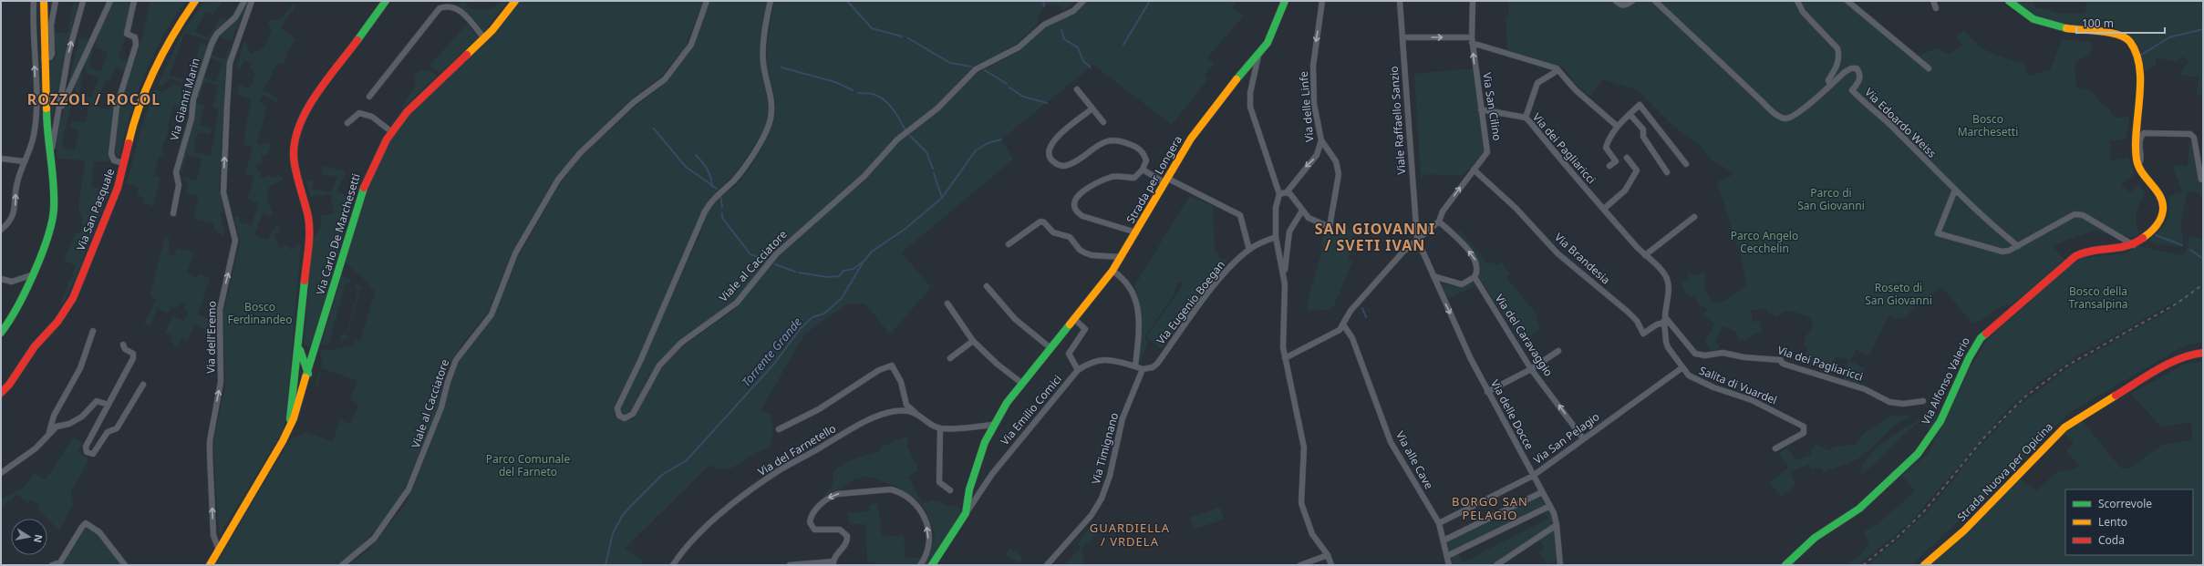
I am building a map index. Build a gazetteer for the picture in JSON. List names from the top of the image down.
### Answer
{
  "streets": {
    "main road": [
      "Strada per Longera",
      "Via San Pasquale",
      "Via Carlo De Marchesetti",
      "Via Alfonso Valerio",
      "Strada Nuova per Opicina"
    ],
    "street": [
      "Via Gianni Marin",
      "Via delle Linfe",
      "Via San Cilino",
      "Viale Raffaello Sanzio",
      "Via Edoardo Weiss",
      "Via dei Pagliaricci",
      "Via Brandesia",
      "Viale al Cacciatore",
      "Via Eugenio Boegan",
      "Via del Caravaggio",
      "Via dell'Eremo",
      "Salita di Vuardel",
      "Via Emilio Comici",
      "Via delle Docce",
      "Via San Pelagio",
      "Via Timignano",
      "Via del Farnetello",
      "Via alle Cave"
    ]
  },
  "crossings": [
    ["Via San Cilino", "Via dei Pagliaricci"],
    ["Via San Cilino", "Via Brandesia"],
    ["Viale Raffaello Sanzio", "Via delle Docce"],
    ["Via dei Pagliaricci", "Via Brandesia"],
    ["Via dei Pagliaricci", "Salita di Vuardel"],
    ["Strada per Longera", "Via Emilio Comici"],
    ["Via Brandesia", "Salita di Vuardel"],
    ["Via Eugenio Boegan", "Via Timignano"],
    ["Via del Caravaggio", "Via San Pelagio"],
    ["Salita di Vuardel", "Via San Pelagio"],
    ["Via delle Docce", "Via San Pelagio"],
    ["Via San Pelagio", "Via alle Cave"]
  ],
  "one_way": [
    "Via delle Linfe",
    "Via San Cilino",
    "Via del Caravaggio",
    "Via dell'Eremo",
    "Via delle Docce"
  ],
  "districts": [
    "ROZZOL / ROCOL",
    "SAN GIOVANNI / SVETI IVAN",
    "BORGO SAN PELAGIO",
    "GUARDIELLA / VRDELA"
  ],
  "water": ["Torrente Grande"],
  "parks": [
    "Bosco Marchesetti",
    "Parco di San Giovanni",
    "Parco Angelo Cecchelin",
    "Roseto di San Giovanni",
    "Bosco della Transalpina",
    "Bosco Ferdinandeo",
    "Parco Comunale del Farneto"
  ],
  "legend": ["Scorrevole", "Lento", "Coda"],
  "scale_bar": "100 m",
  "north": "right"
}
